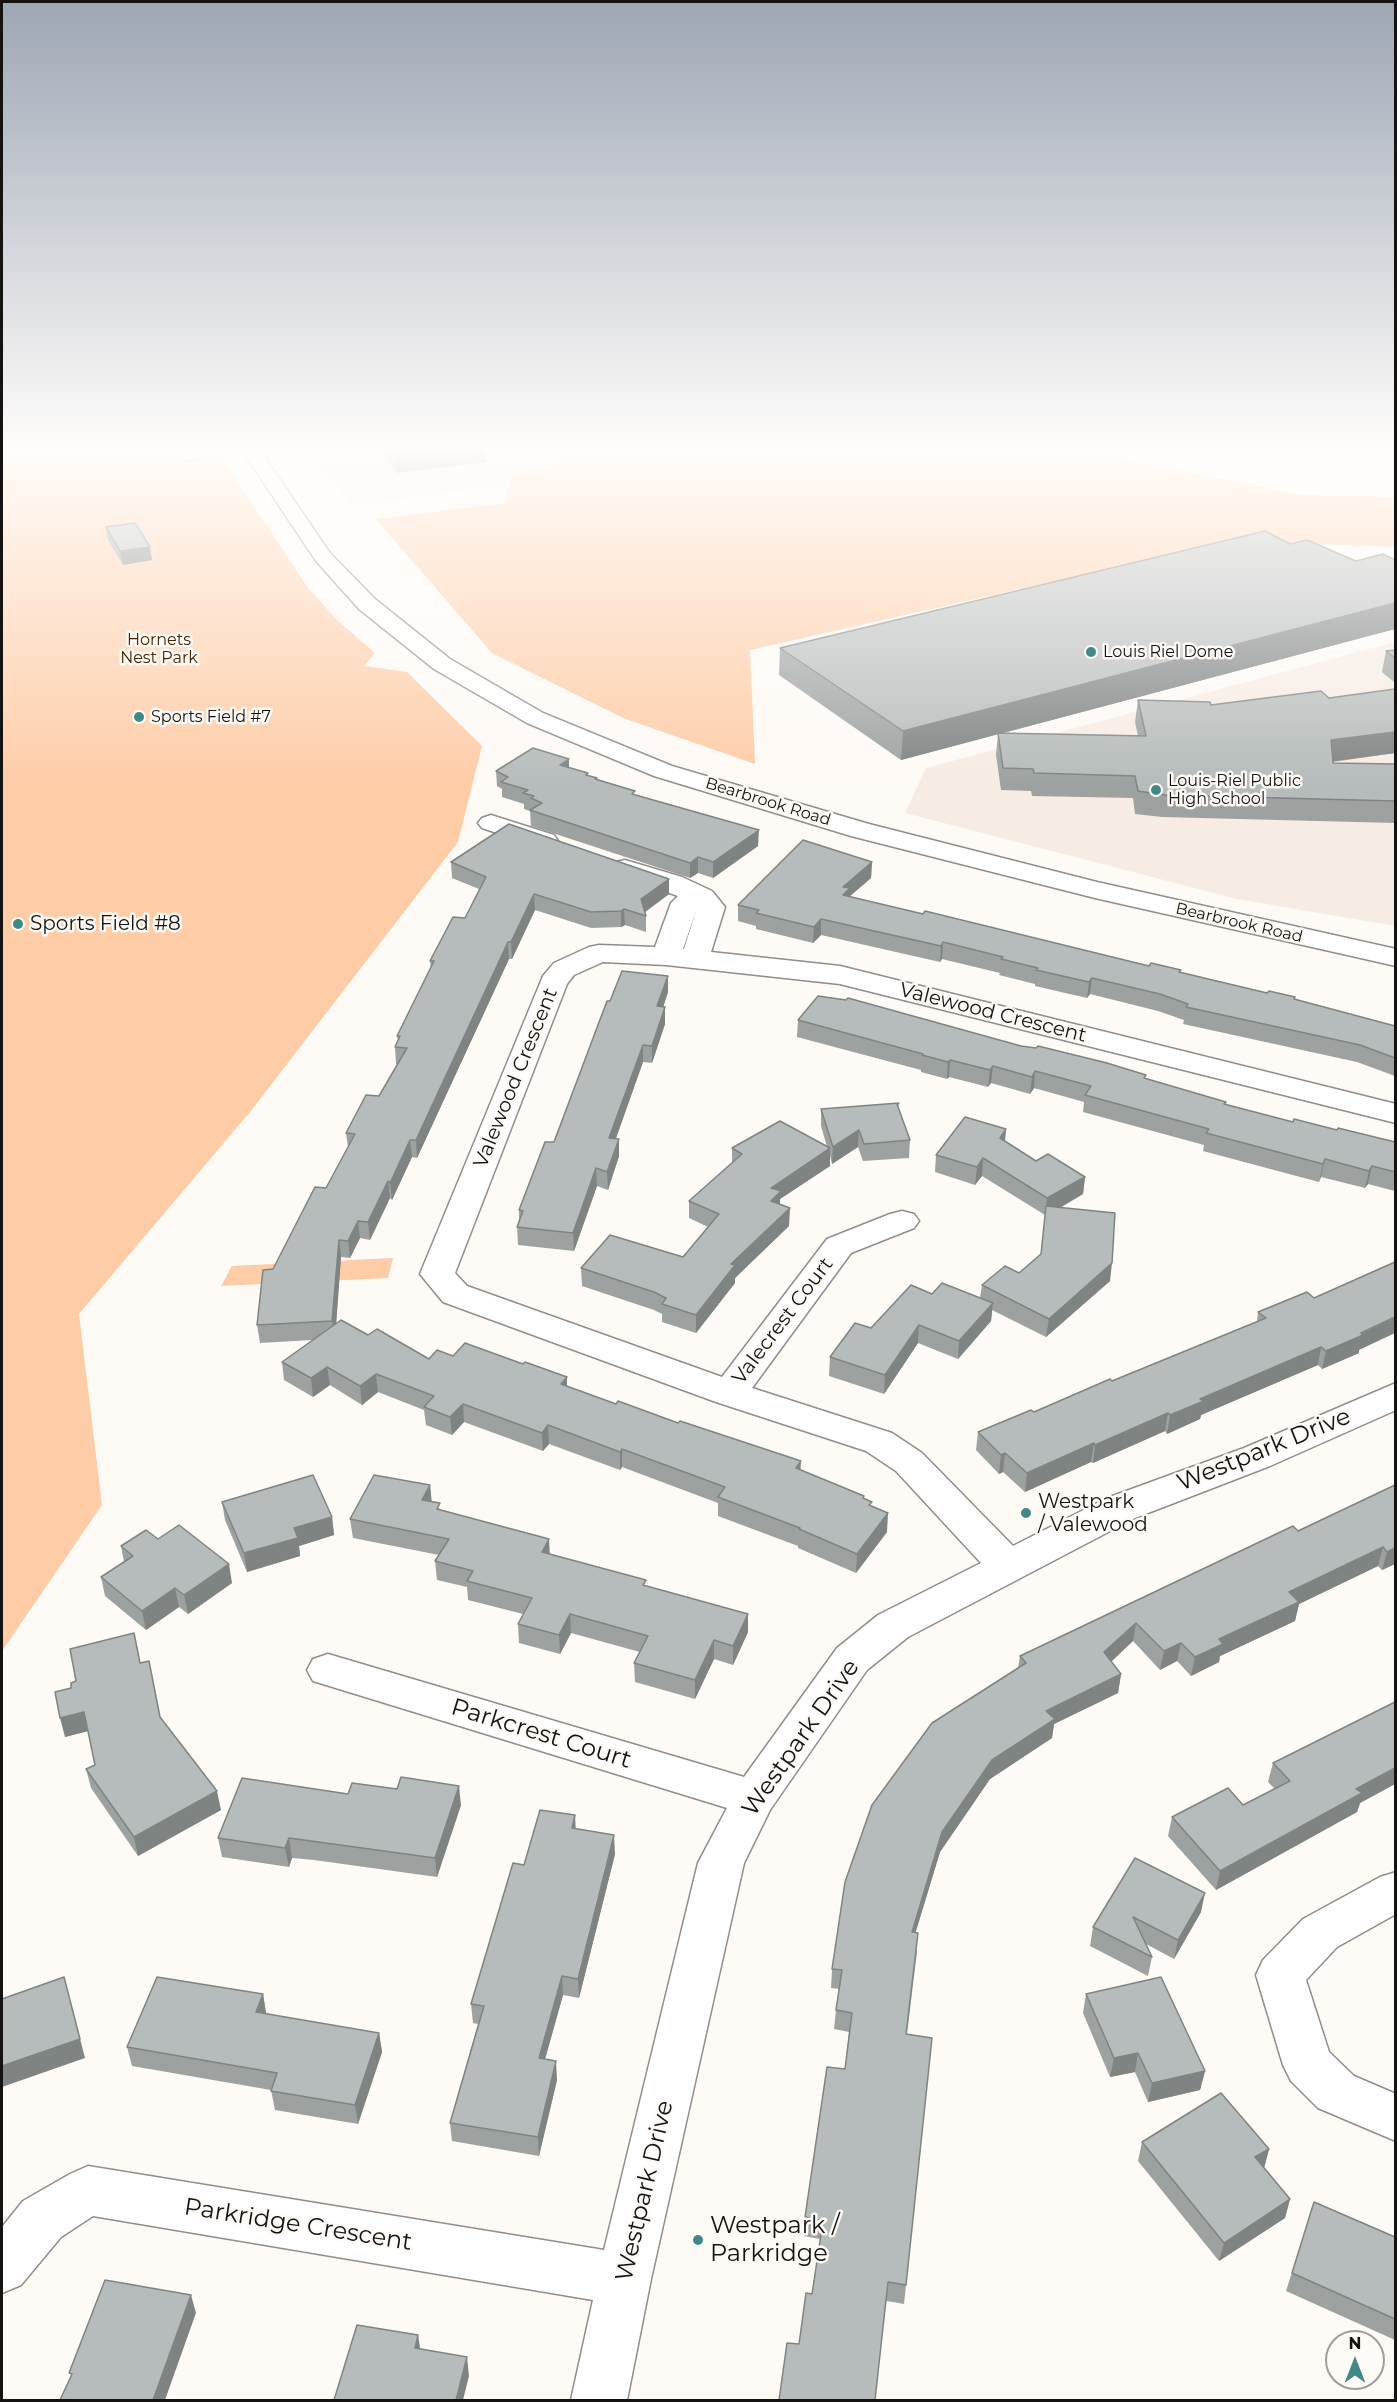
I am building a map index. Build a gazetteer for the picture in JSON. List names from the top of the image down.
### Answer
{
  "streets": {
    "street": [
      "Bearbrook Road",
      "Valewood Crescent",
      "Valecrest Court",
      "Westpark Drive",
      "Parkcrest Court",
      "Parkridge Crescent"
    ]
  },
  "crossings": [
    ["Valewood Crescent", "Valecrest Court"],
    ["Valewood Crescent", "Westpark Drive"],
    ["Westpark Drive", "Parkcrest Court"],
    ["Westpark Drive", "Parkridge Crescent"]
  ],
  "parks": ["Hornets Nest Park"],
  "places": [
    "Louis Riel Dome",
    "Sports Field #7",
    "Louis-Riel Public High School",
    "Sports Field #8",
    "Westpark / Valewood",
    "Westpark / Parkridge"
  ],
  "north": "top"
}
